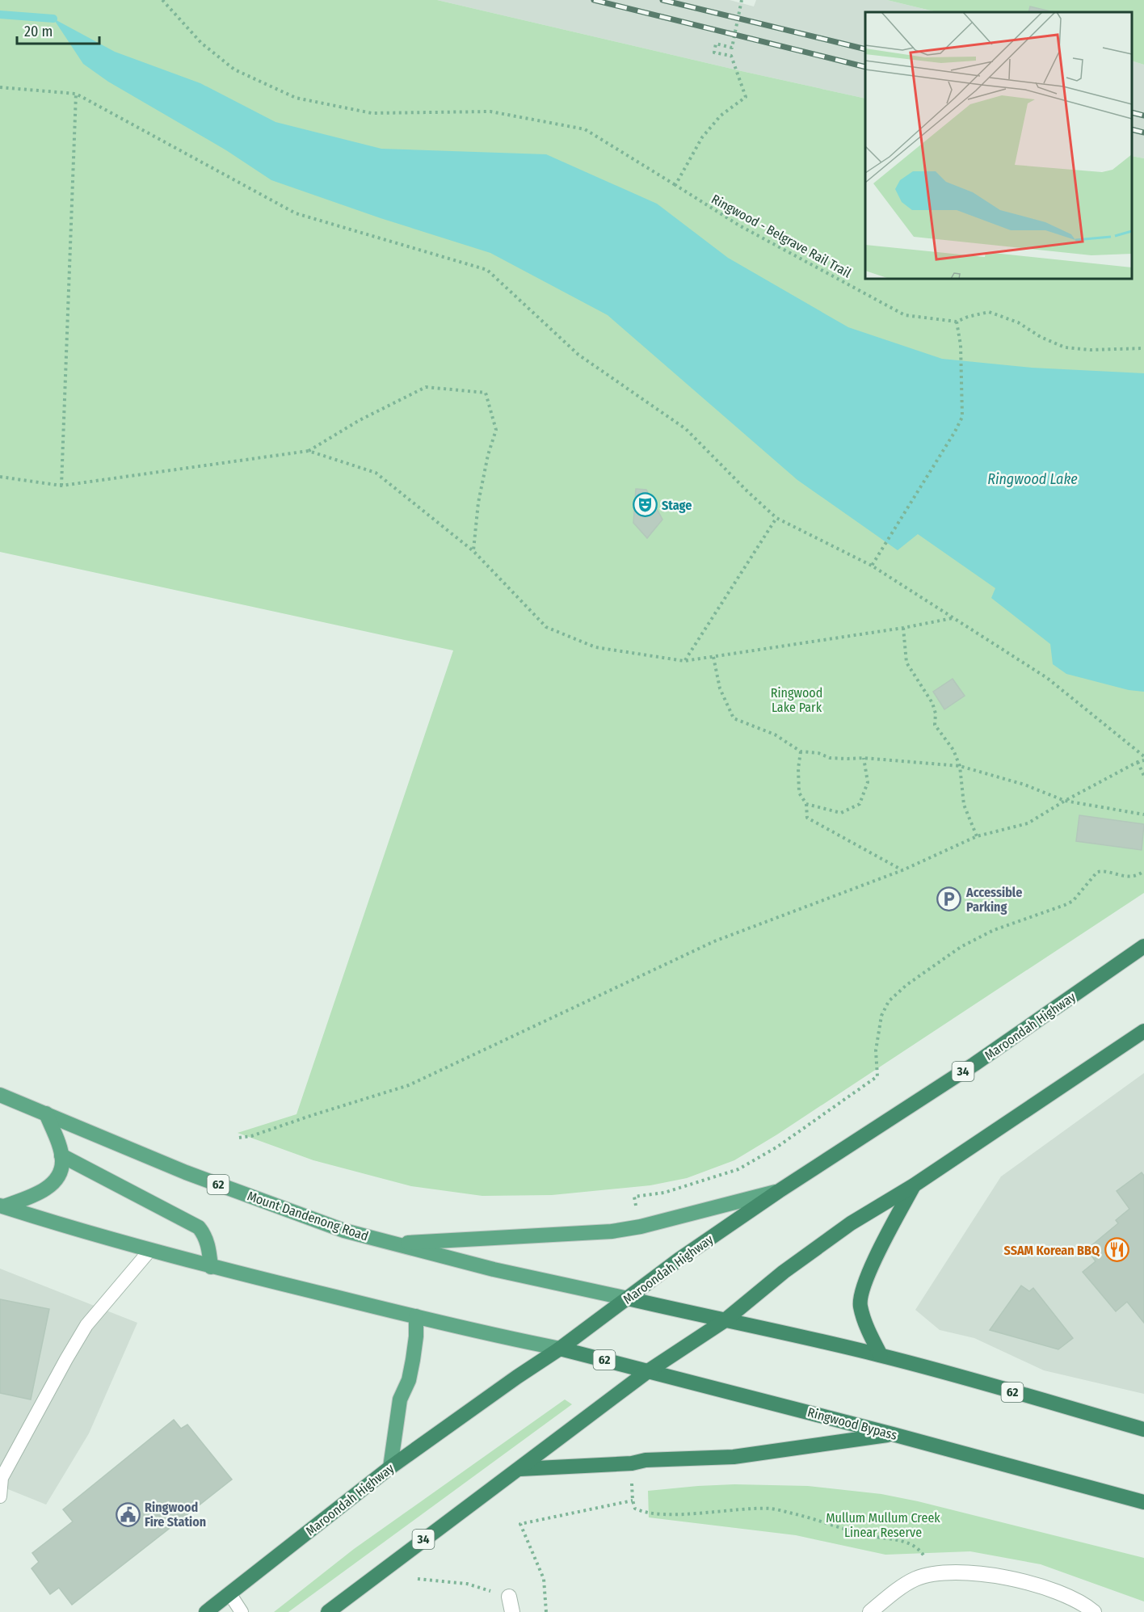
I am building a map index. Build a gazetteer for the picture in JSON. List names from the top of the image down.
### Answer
{
  "streets": {
    "highway": [
      "Maroondah Highway",
      "34",
      "62",
      "Ringwood Bypass"
    ],
    "main road": ["Mount Dandenong Road"],
    "path": ["Ringwood - Belgrave Rail Trail"]
  },
  "crossings": [
    ["Maroondah Highway", "62"],
    ["Maroondah Highway", "Mount Dandenong Road"],
    ["Maroondah Highway", "Ringwood Bypass"],
    ["34", "62"],
    ["34", "Ringwood Bypass"],
    ["62", "Mount Dandenong Road"],
    ["62", "Ringwood Bypass"]
  ],
  "water": ["Ringwood Lake"],
  "parks": ["Ringwood Lake Park", "Mullum Mullum Creek Linear Reserve"],
  "places": {
    "theatre": ["Stage"],
    "parking": ["Accessible Parking"],
    "restaurant": ["SSAM Korean BBQ"],
    "public building": ["Ringwood Fire Station"]
  },
  "scale_bar": "20 m"
}
